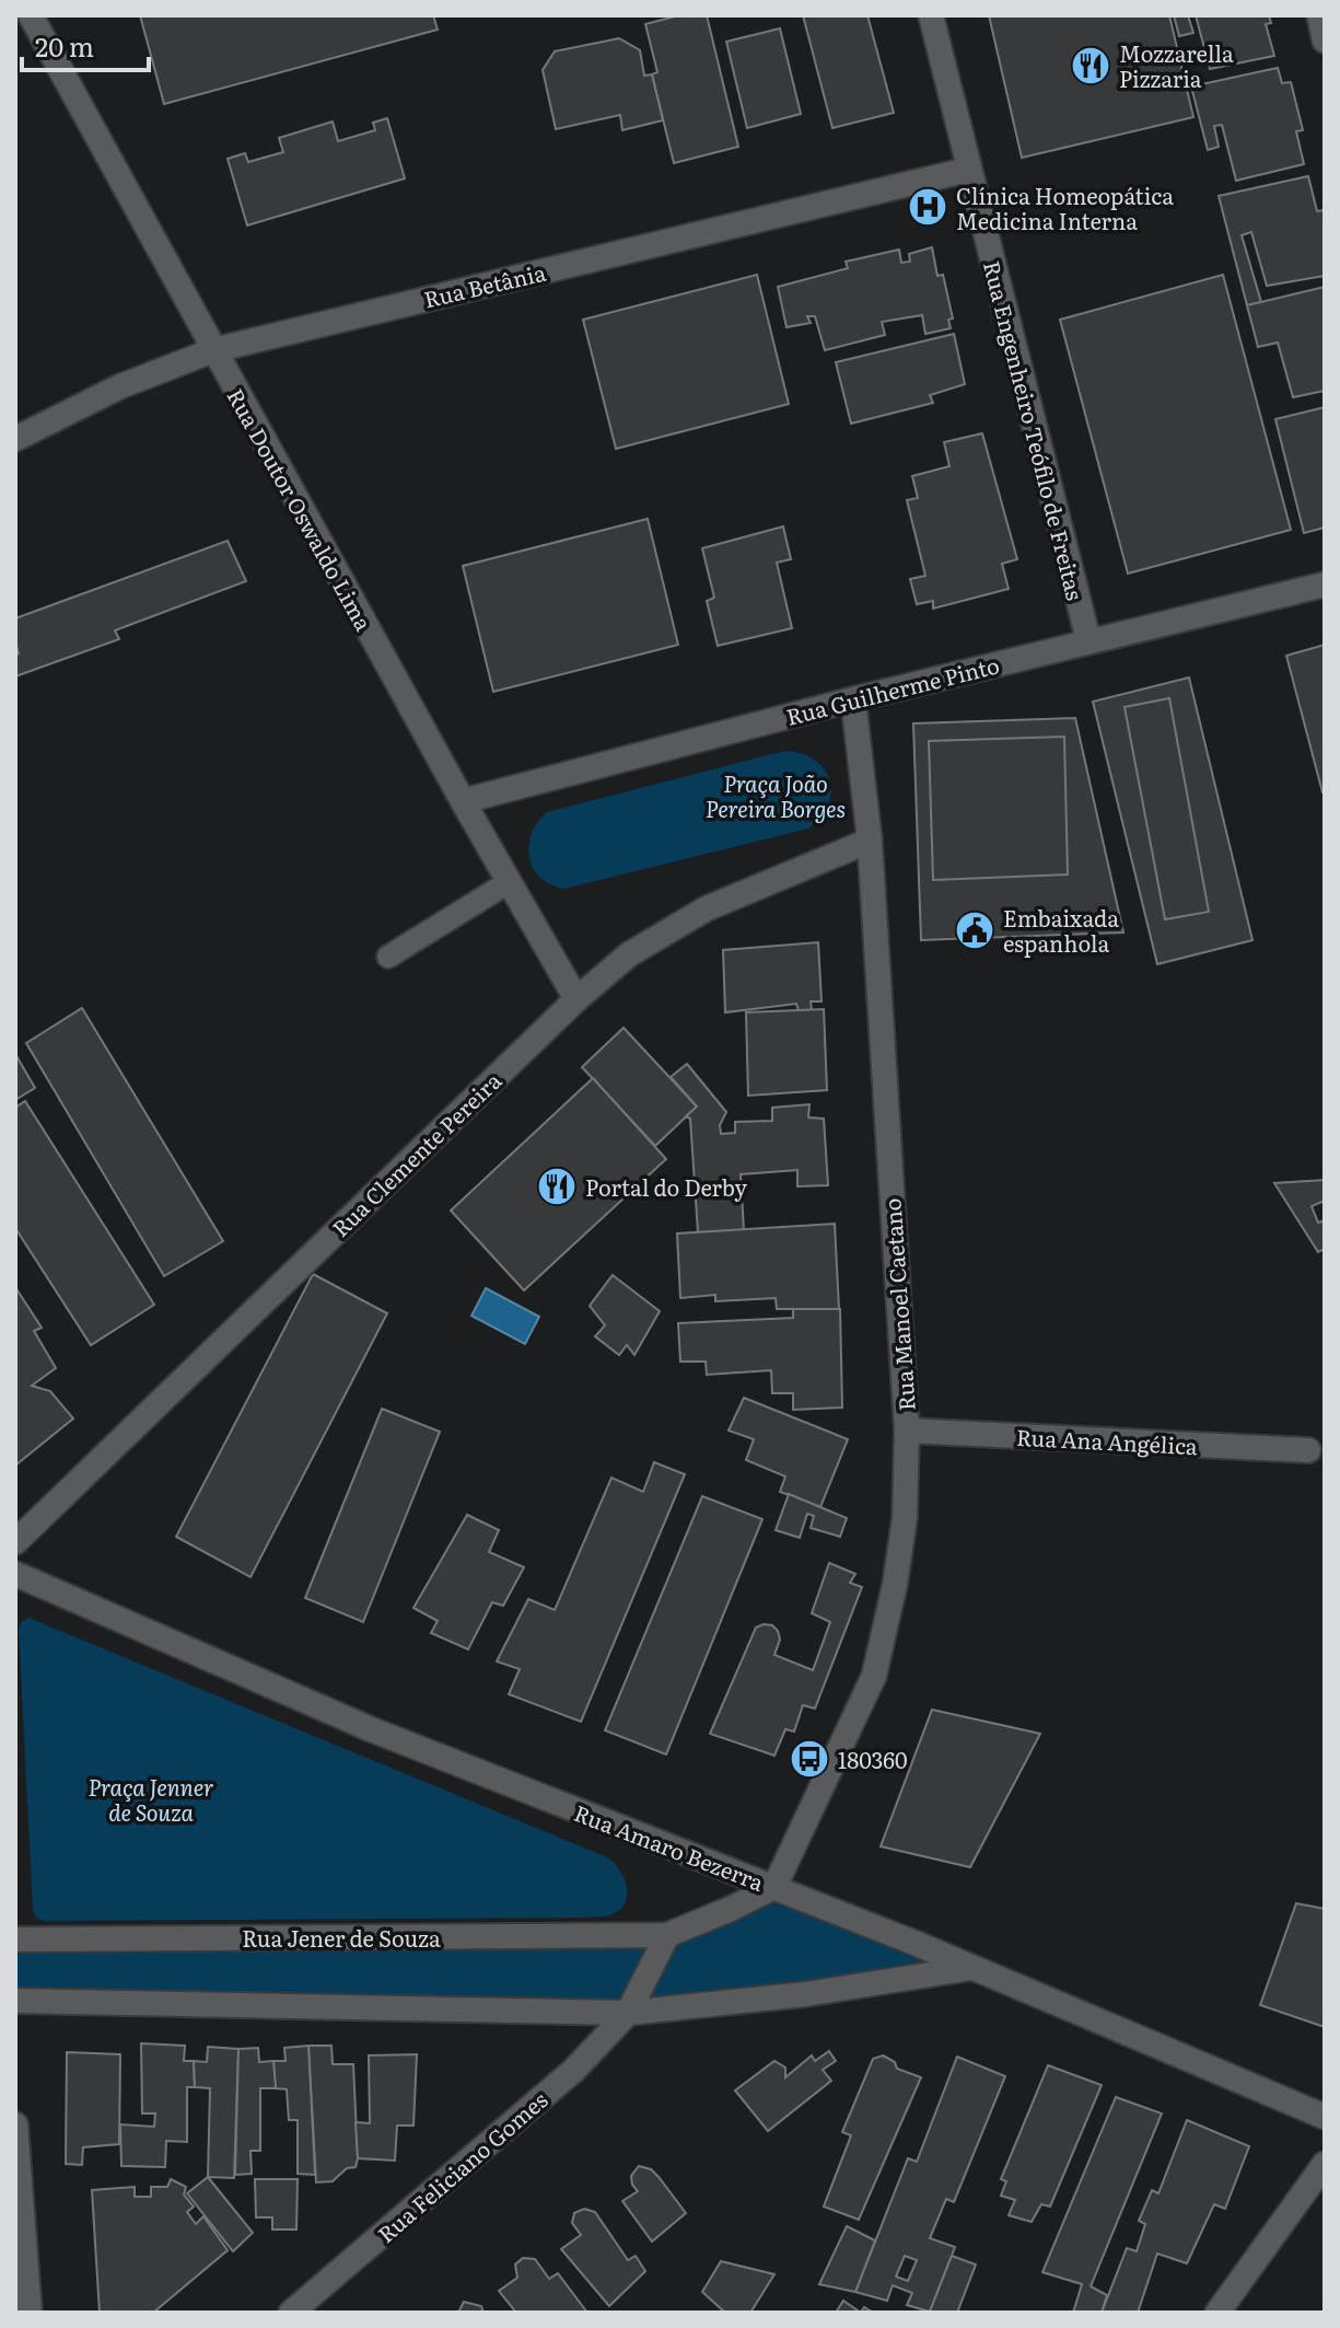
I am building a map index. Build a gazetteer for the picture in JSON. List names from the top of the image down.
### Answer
{
  "streets": {
    "street": [
      "Rua Betânia",
      "Rua Engenheiro Teófilo de Freitas",
      "Rua Doutor Oswaldo Lima",
      "Rua Guilherme Pinto",
      "Rua Clemente Pereira",
      "Rua Manoel Caetano",
      "Rua Ana Angélica",
      "Rua Amaro Bezerra",
      "Rua Jener de Souza",
      "Rua Feliciano Gomes"
    ]
  },
  "crossings": [
    ["Rua Betânia", "Rua Engenheiro Teófilo de Freitas"],
    ["Rua Betânia", "Rua Doutor Oswaldo Lima"],
    ["Rua Engenheiro Teófilo de Freitas", "Rua Guilherme Pinto"],
    ["Rua Doutor Oswaldo Lima", "Rua Guilherme Pinto"],
    ["Rua Doutor Oswaldo Lima", "Rua Clemente Pereira"],
    ["Rua Guilherme Pinto", "Rua Manoel Caetano"],
    ["Rua Clemente Pereira", "Rua Manoel Caetano"],
    ["Rua Manoel Caetano", "Rua Ana Angélica"],
    ["Rua Manoel Caetano", "Rua Amaro Bezerra"],
    ["Rua Manoel Caetano", "Rua Jener de Souza"],
    ["Rua Amaro Bezerra", "Rua Jener de Souza"]
  ],
  "parks": ["Praça João Pereira Borges", "Praça Jenner de Souza"],
  "places": {
    "restaurant": ["Mozzarella Pizzaria", "Portal do Derby"],
    "hospital": ["Clínica Homeopática Medicina Interna"],
    "public building": ["Embaixada espanhola"],
    "bus stop": ["180360"]
  },
  "scale_bar": "20 m"
}
